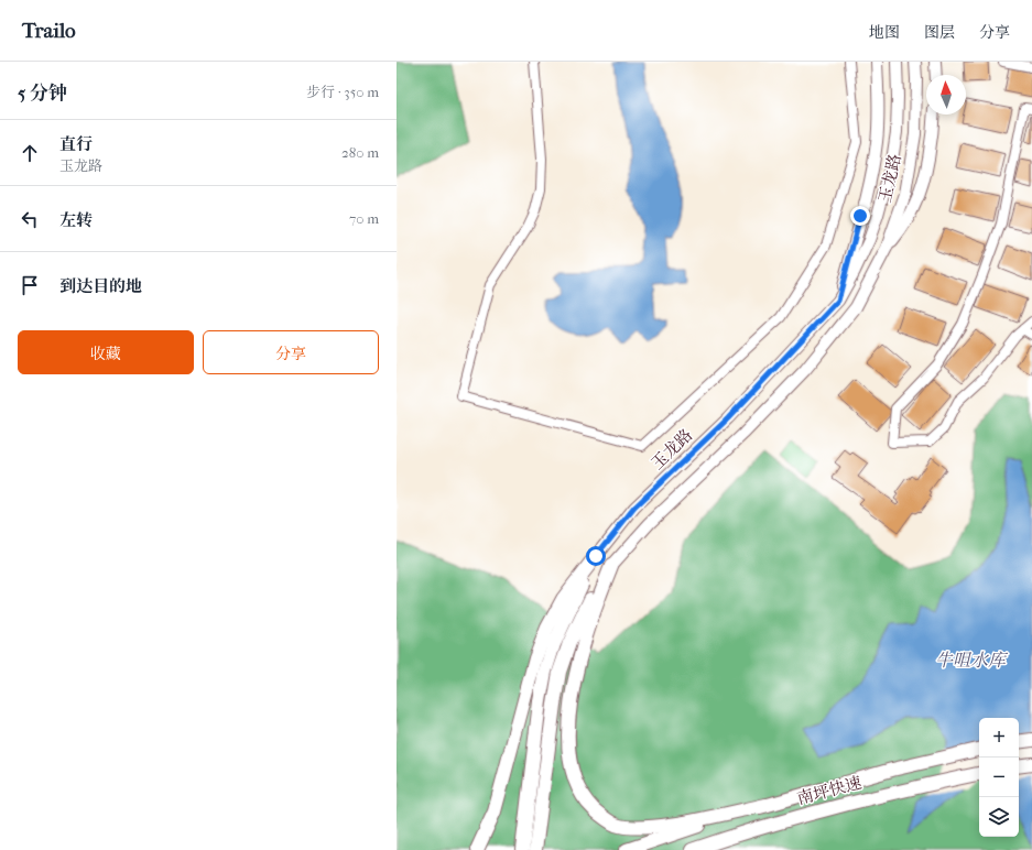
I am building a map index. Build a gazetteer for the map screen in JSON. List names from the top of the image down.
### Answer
{
  "streets": {
    "highway": ["南坪快速"],
    "main road": ["玉龙路"]
  },
  "water": ["牛咀水库"],
  "north": "top",
  "page": {
    "header": "Trailo",
    "nav": ["地图", "图层", "分享"],
    "heading": ["5 分钟", "步行 · 350 m"],
    "list": [
      ["直行", "玉龙路", "280 m"],
      ["左转", "70 m"],
      "到达目的地"
    ],
    "buttons": ["收藏", "分享"],
    "map_buttons": ["+", "−"]
  }
}
